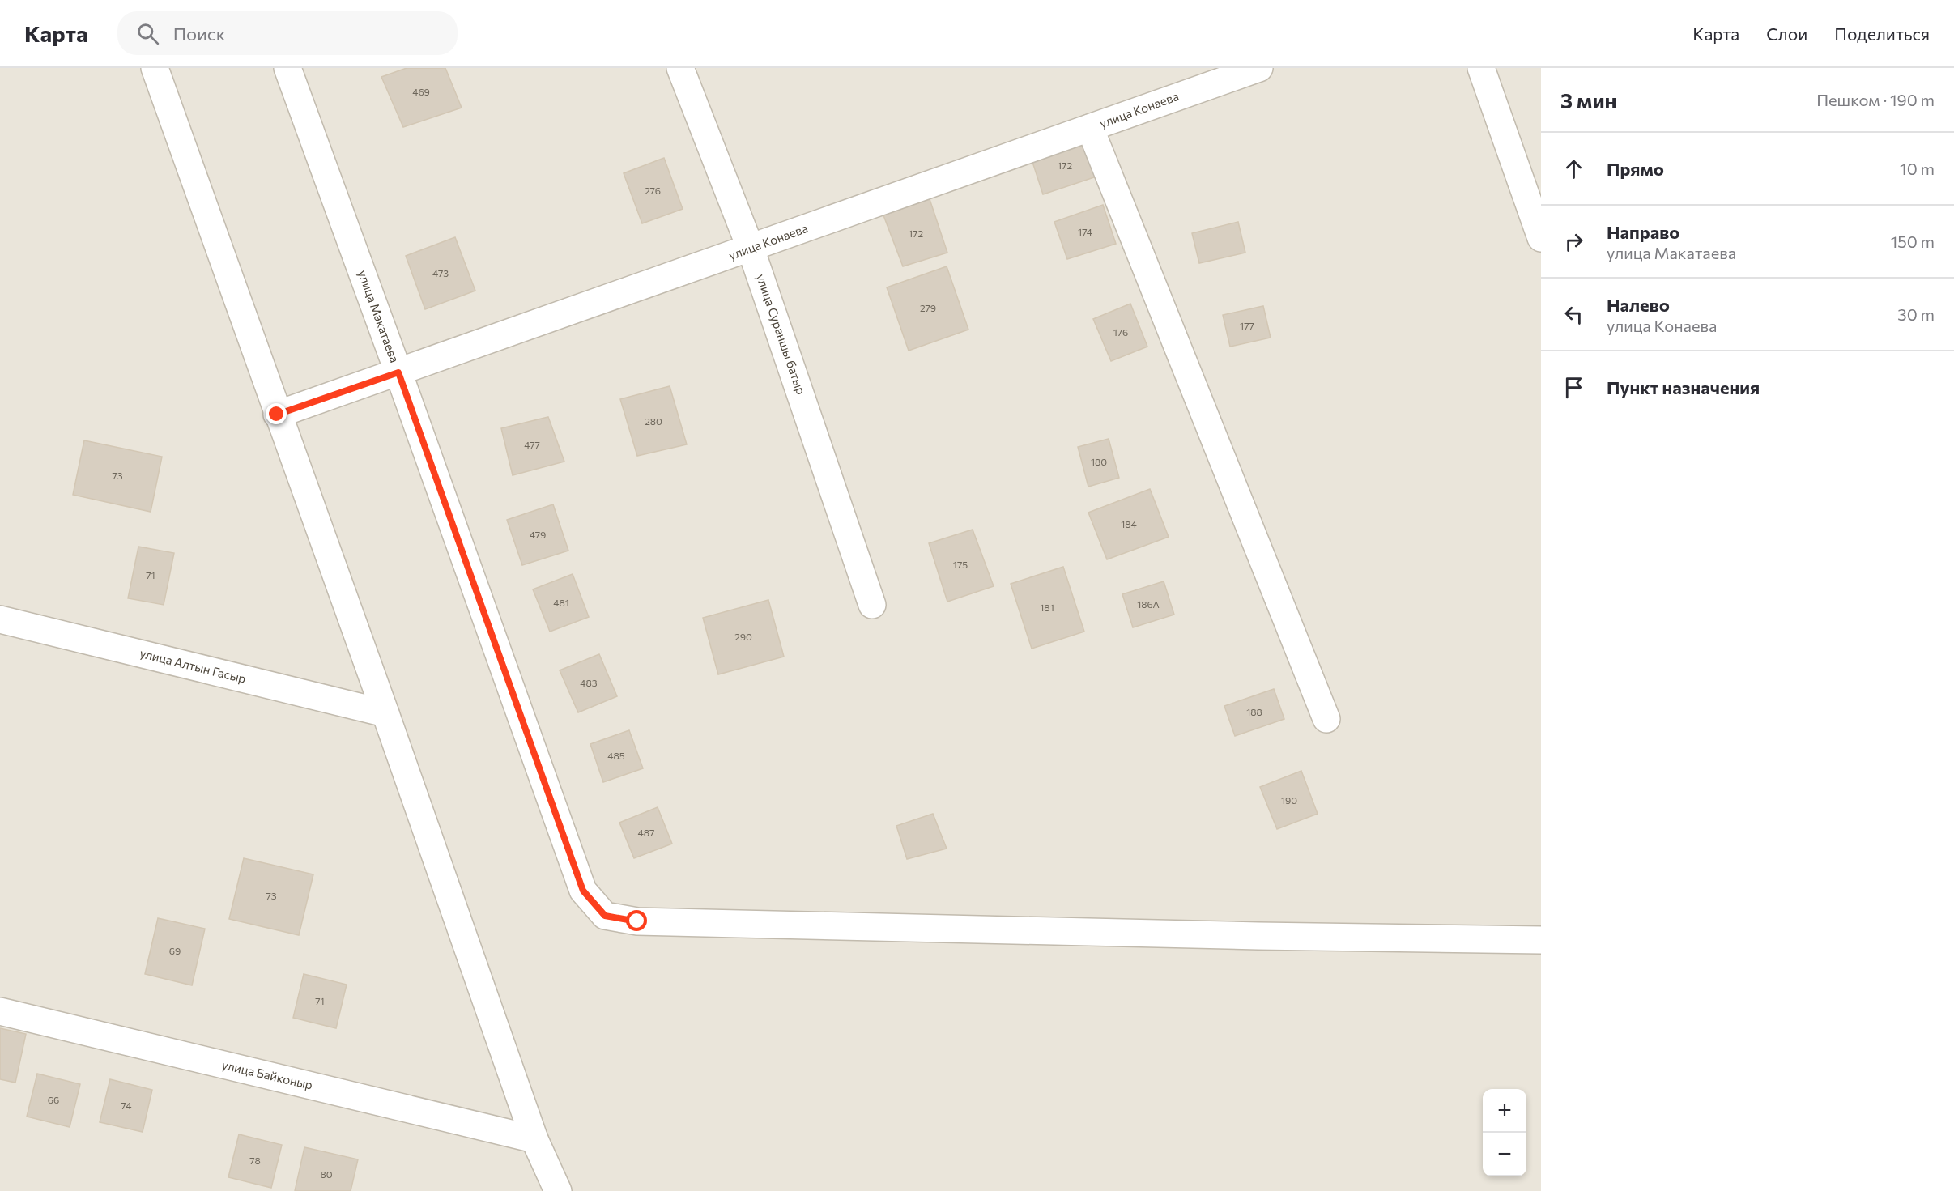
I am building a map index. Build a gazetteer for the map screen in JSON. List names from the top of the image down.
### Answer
{
  "streets": {
    "street": [
      "улица Конаева",
      "улица Макатаева",
      "улица Сураншы батыр",
      "улица Алтын Гасыр",
      "улица Байконыр"
    ]
  },
  "crossings": [
    ["улица Конаева", "улица Макатаева"],
    ["улица Конаева", "улица Сураншы батыр"]
  ],
  "house_numbers": [
    "469",
    "172",
    "276",
    "174",
    "172",
    "473",
    "279",
    "177",
    "176",
    "280",
    "477",
    "180",
    "73",
    "184",
    "479",
    "175",
    "71",
    "481",
    "186А",
    "181",
    "290",
    "483",
    "188",
    "485",
    "190",
    "487",
    "73",
    "69",
    "71",
    "66",
    "74",
    "78",
    "80"
  ],
  "page": {
    "header": "Карта",
    "search": "Поиск",
    "nav": ["Карта", "Слои", "Поделиться"],
    "heading": ["3 мин", "Пешком · 190 m"],
    "list": [
      ["Прямо", "10 m"],
      ["Направо", "улица Макатаева", "150 m"],
      ["Налево", "улица Конаева", "30 m"],
      "Пункт назначения"
    ],
    "map_buttons": ["+", "−"]
  }
}
